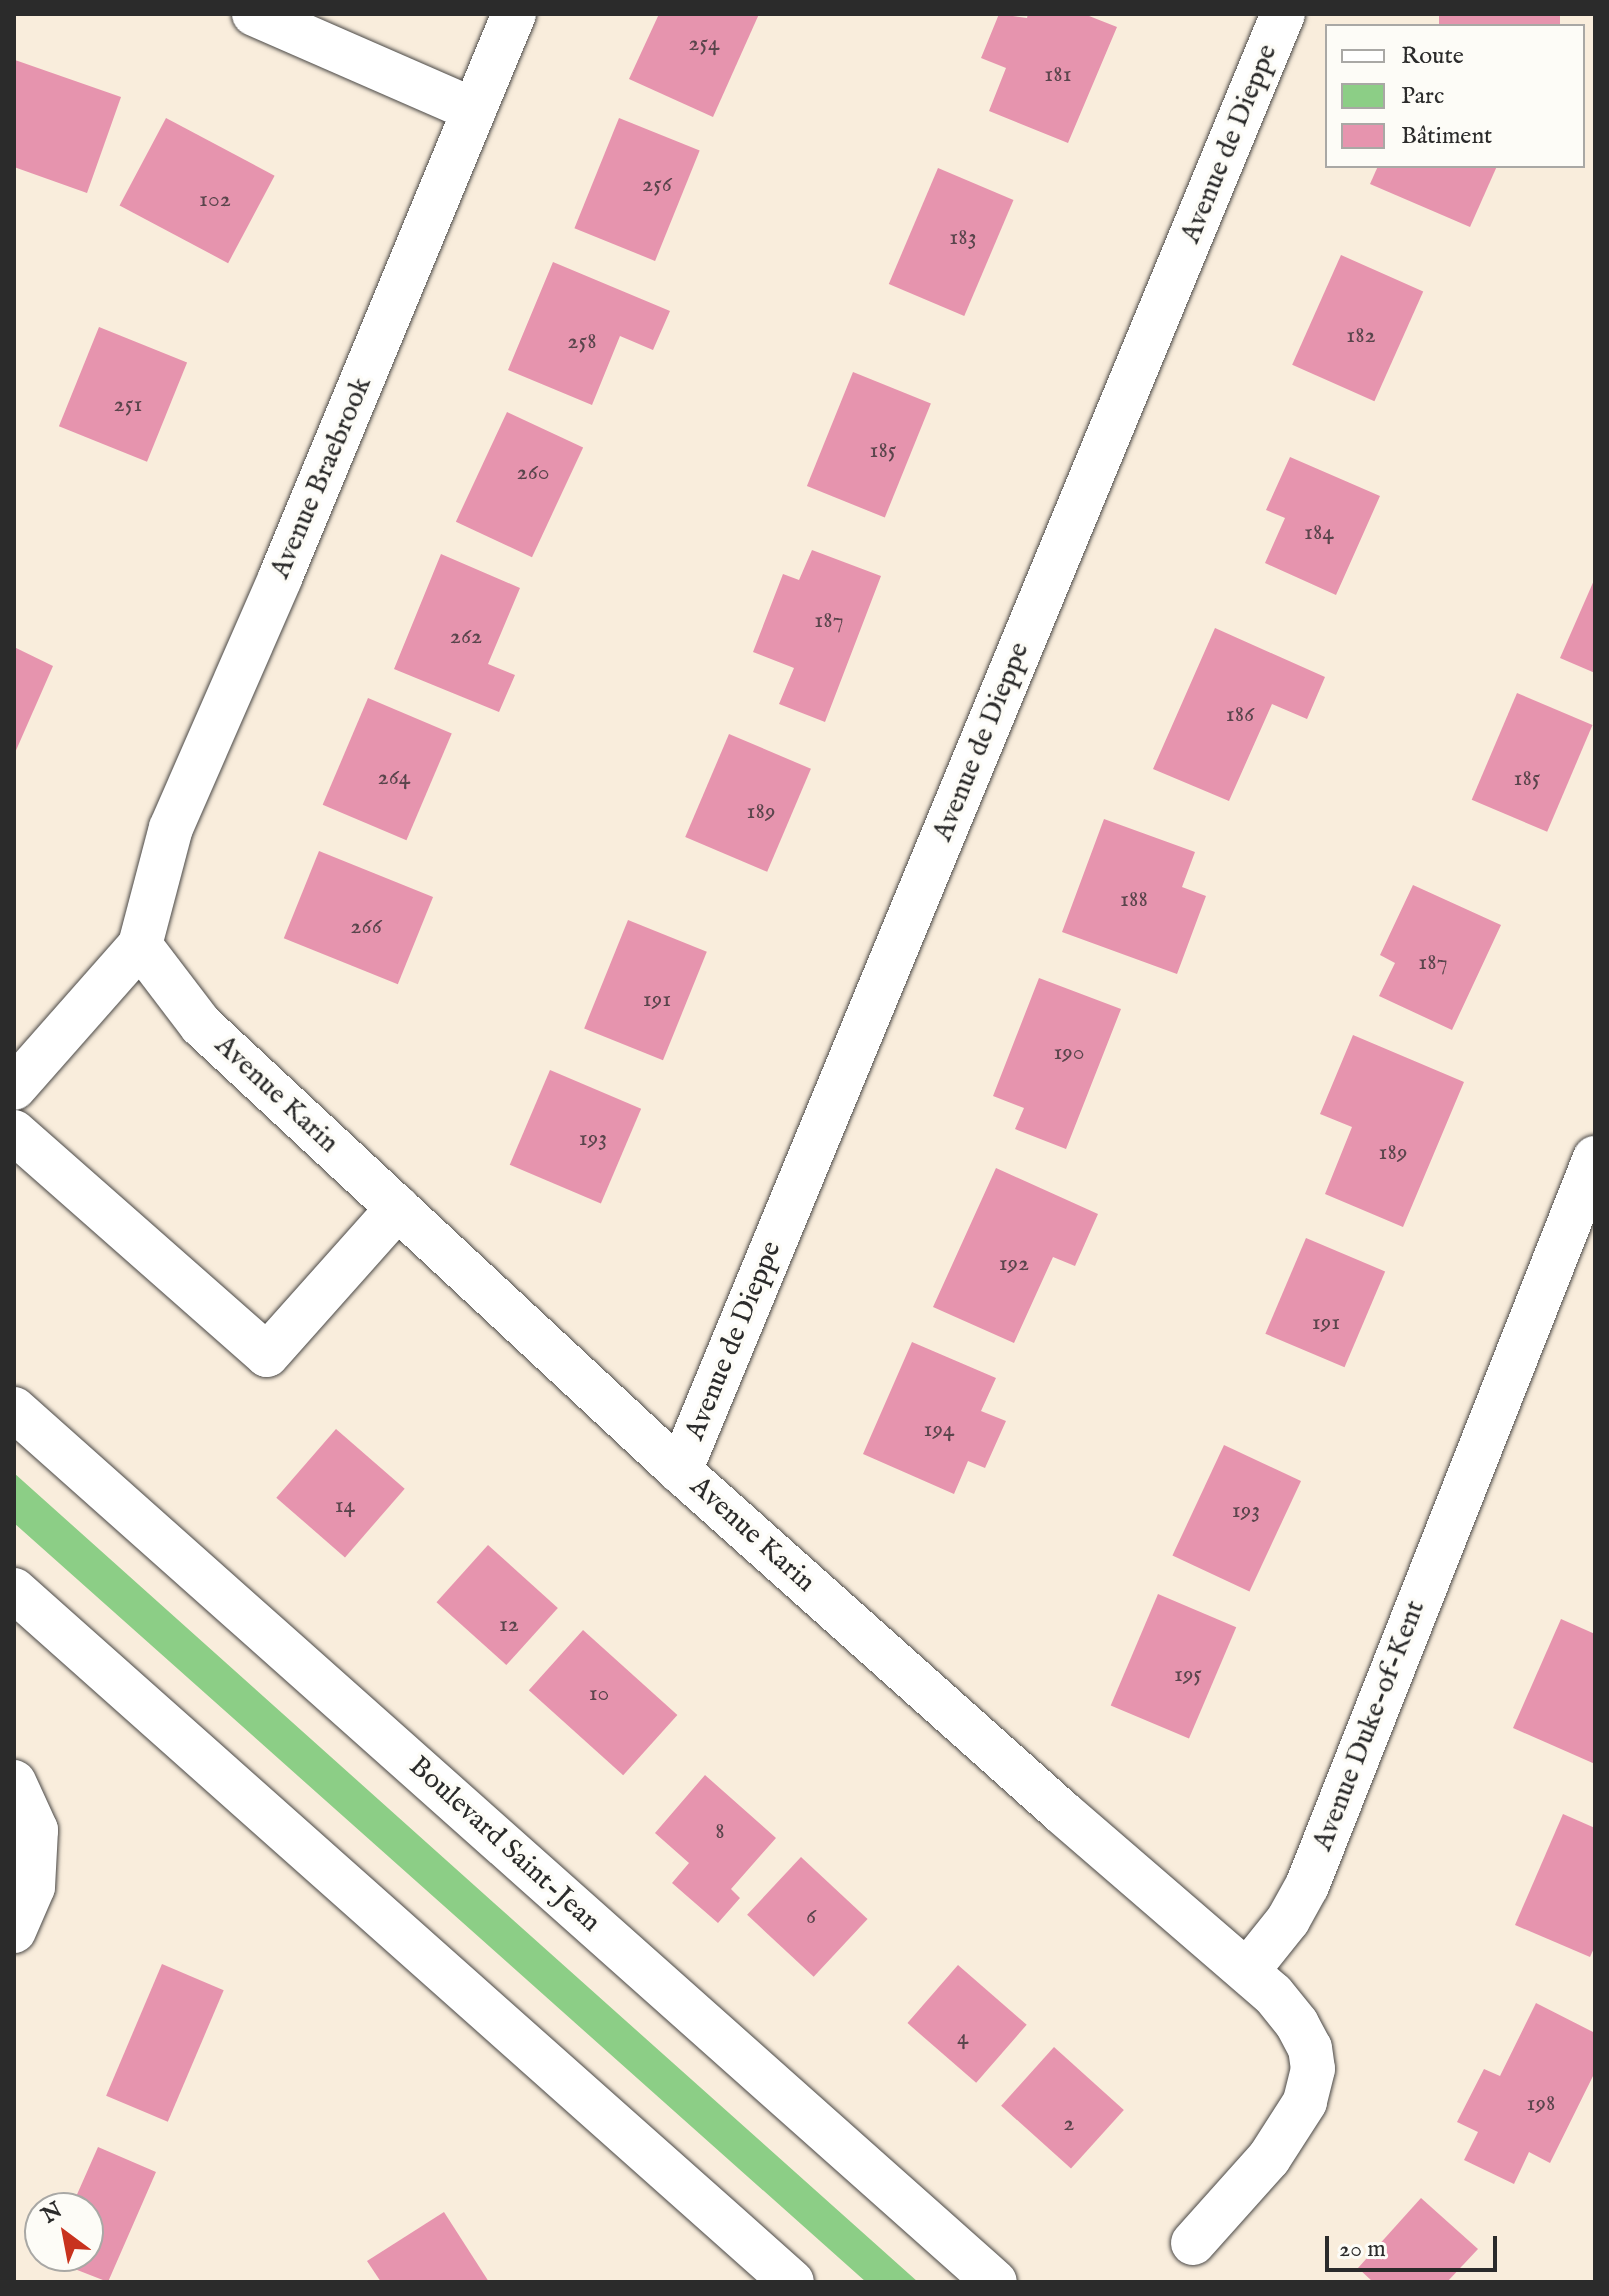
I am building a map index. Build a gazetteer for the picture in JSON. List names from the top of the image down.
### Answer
{
  "streets": {
    "street": [
      "Avenue de Dieppe",
      "Avenue Braebrook",
      "Avenue Karin",
      "Avenue Duke-of-Kent",
      "Boulevard Saint-Jean"
    ]
  },
  "crossings": [
    ["Avenue de Dieppe", "Avenue Karin"],
    ["Avenue Braebrook", "Avenue Karin"],
    ["Avenue Karin", "Avenue Duke-of-Kent"]
  ],
  "house_numbers": [
    "254",
    "181",
    "256",
    "102",
    "183",
    "182",
    "258",
    "251",
    "185",
    "260",
    "184",
    "187",
    "262",
    "186",
    "264",
    "185",
    "189",
    "188",
    "266",
    "187",
    "191",
    "190",
    "193",
    "189",
    "192",
    "191",
    "194",
    "14",
    "193",
    "12",
    "195",
    "10",
    "8",
    "6",
    "4",
    "198",
    "2"
  ],
  "legend": ["Route", "Parc", "Bâtiment"],
  "scale_bar": "20 m",
  "north": "top left"
}
